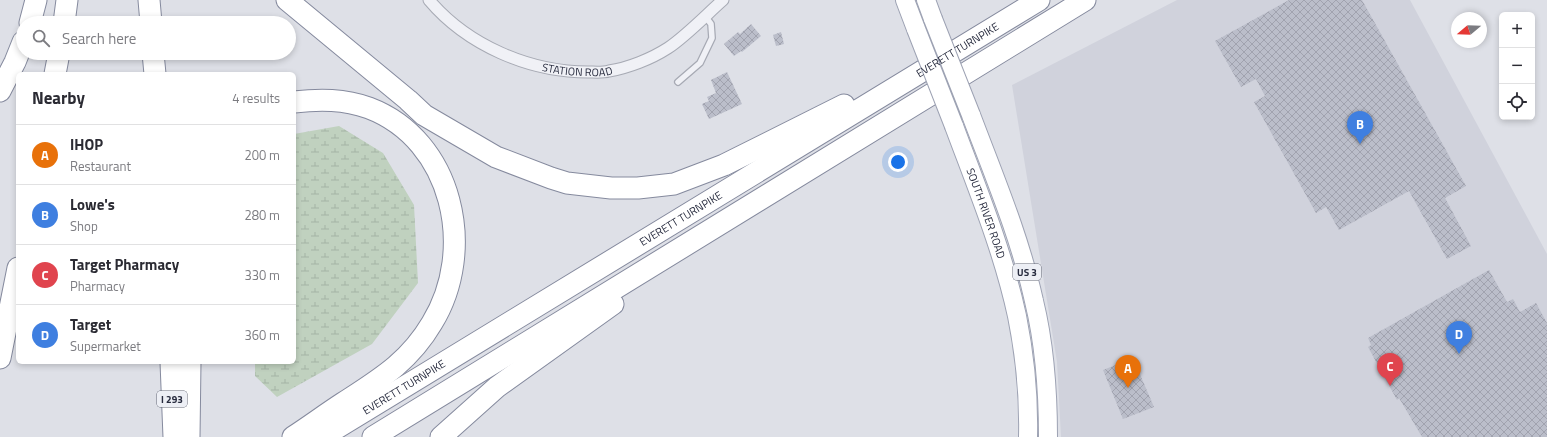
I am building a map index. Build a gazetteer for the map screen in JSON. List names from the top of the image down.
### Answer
{
  "streets": {
    "highway": ["EVERETT TURNPIKE", "I 293"],
    "main road": ["SOUTH RIVER ROAD", "US 3"],
    "street": ["STATION ROAD"]
  },
  "north": "left",
  "page": {
    "map_buttons": ["+", "−"],
    "search": "Search here",
    "heading": ["Nearby", "4 results"],
    "pins": [
      "B",
      "D",
      "C",
      "A"
    ],
    "list": [
      {
        "mark": "A",
        "name": "IHOP",
        "note": "Restaurant",
        "value": "200 m"
      },
      {
        "mark": "B",
        "name": "Lowe's",
        "note": "Shop",
        "value": "280 m"
      },
      {
        "mark": "C",
        "name": "Target Pharmacy",
        "note": "Pharmacy",
        "value": "330 m"
      },
      {
        "mark": "D",
        "name": "Target",
        "note": "Supermarket",
        "value": "360 m"
      }
    ]
  }
}
